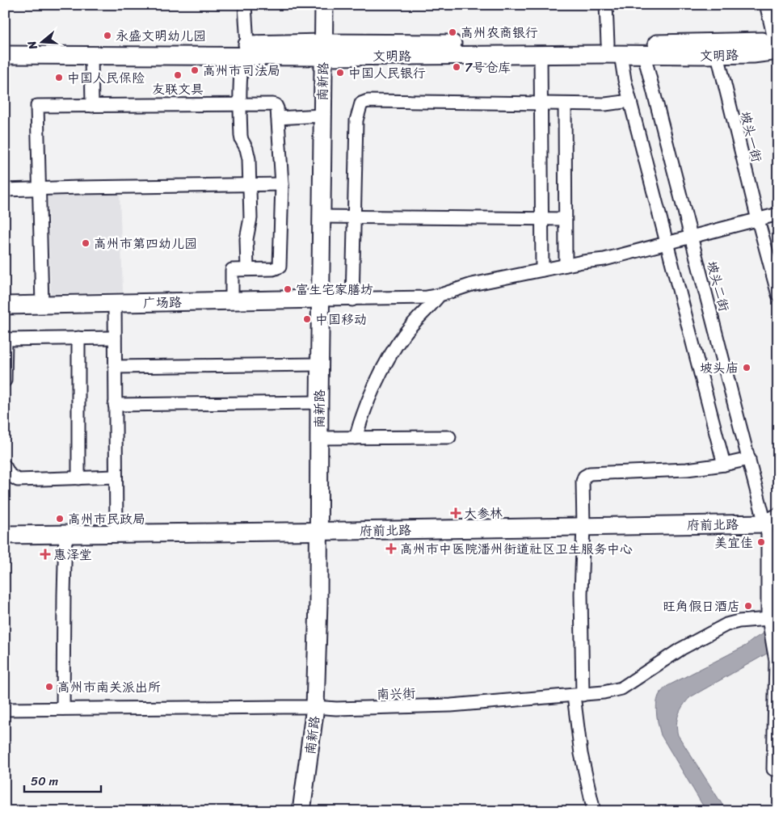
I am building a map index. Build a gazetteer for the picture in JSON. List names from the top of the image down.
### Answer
{
  "streets": {
    "main road": [
      "文明路",
      "南新路",
      "广场路",
      "府前北路"
    ],
    "street": ["坡头一街", "坡头二街", "南兴街"]
  },
  "crossings": [
    ["文明路", "南新路"],
    ["文明路", "坡头一街"],
    ["文明路", "坡头二街"],
    ["南新路", "广场路"],
    ["南新路", "府前北路"],
    ["南新路", "南兴街"],
    ["坡头二街", "府前北路"],
    ["坡头二街", "南兴街"]
  ],
  "places": {
    "other": [
      "高州农商银行",
      "永盛文明幼儿园",
      "7号仓库",
      "高州市司法局",
      "中国人民银行",
      "友联文具",
      "中国人民保险",
      "高州市第四幼儿园",
      "富生宅家膳坊",
      "中国移动",
      "坡头庙",
      "高州市民政局",
      "美宜佳",
      "旺角假日酒店",
      "高州市南关派出所"
    ],
    "health": ["大参林", "高州市中医院潘州街道社区卫生服务中心", "惠泽堂"]
  },
  "scale_bar": "50 m",
  "north": "left"
}
